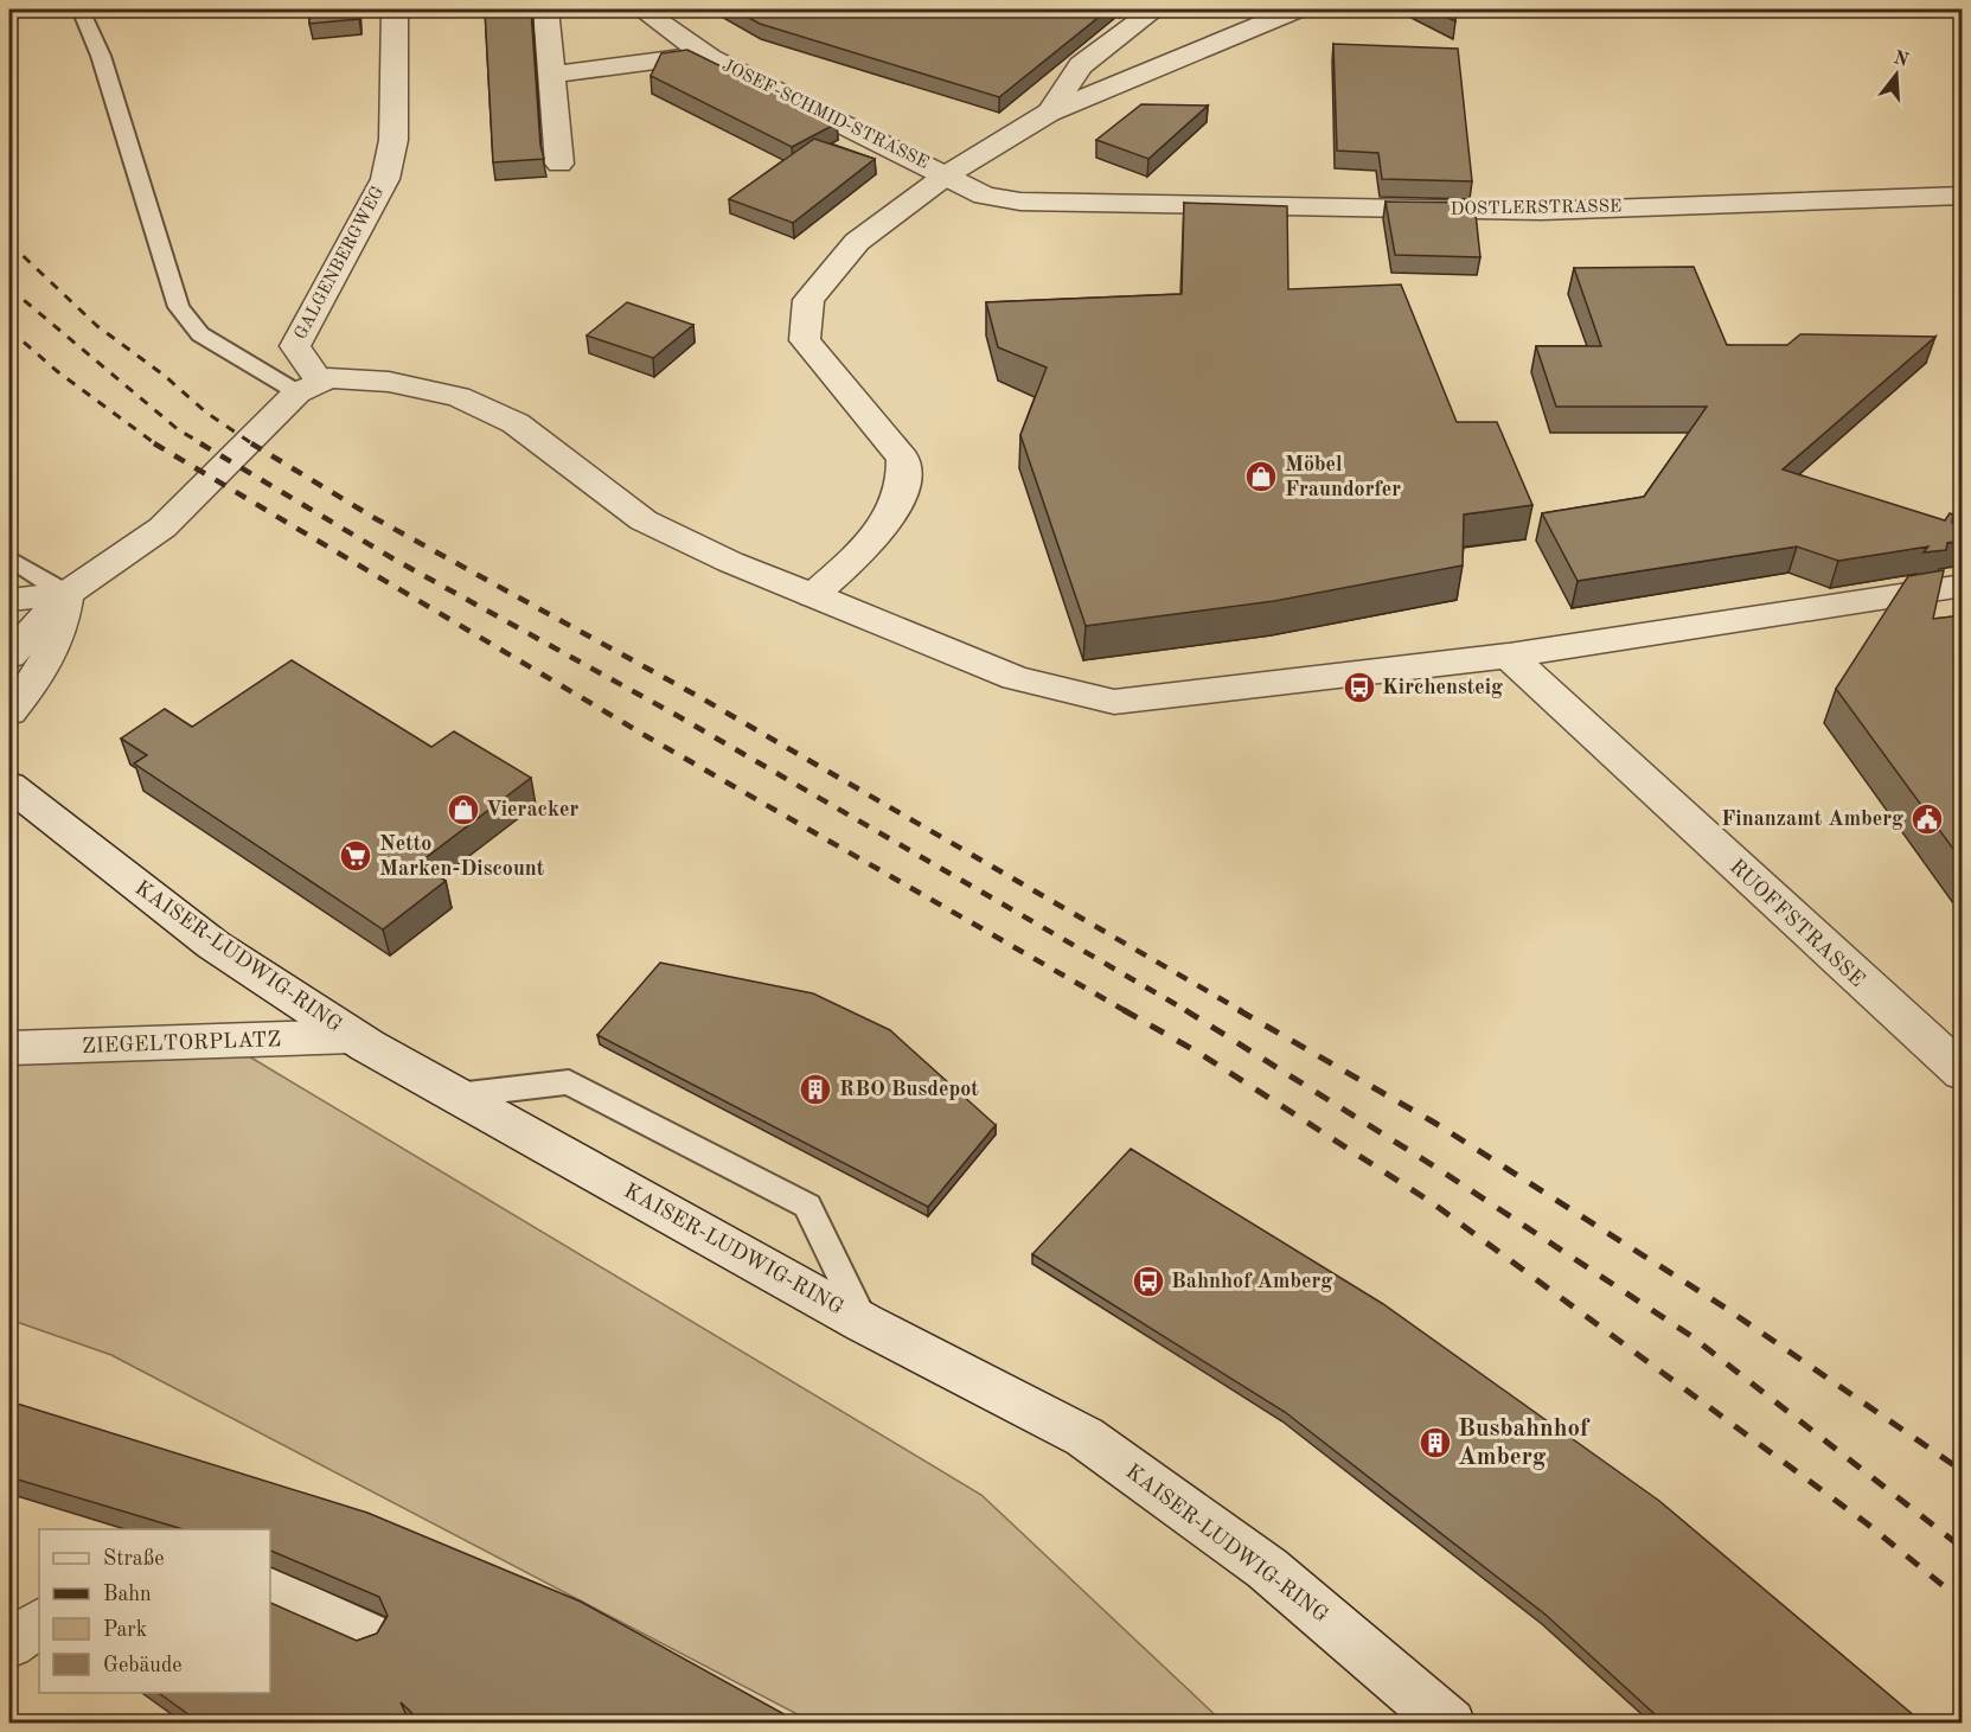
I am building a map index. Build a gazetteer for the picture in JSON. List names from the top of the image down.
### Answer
{
  "streets": {
    "street": [
      "JOSEF-SCHMID-STRASSE",
      "DOSTLERSTRASSE",
      "GALGENBERGWEG",
      "RUOFFSTRASSE",
      "KAISER-LUDWIG-RING",
      "ZIEGELTORPLATZ"
    ]
  },
  "crossings": [
    ["JOSEF-SCHMID-STRASSE", "DOSTLERSTRASSE"],
    ["KAISER-LUDWIG-RING", "ZIEGELTORPLATZ"]
  ],
  "places": {
    "shop": ["Möbel Fraundorfer", "Vieracker"],
    "bus stop": ["Kirchensteig", "Bahnhof Amberg"],
    "public building": ["Finanzamt Amberg"],
    "supermarket": ["Netto Marken-Discount"],
    "building": ["RBO Busdepot", "Busbahnhof Amberg"]
  },
  "legend": [
    "Straße",
    "Bahn",
    "Park",
    "Gebäude"
  ],
  "north": "top"
}
